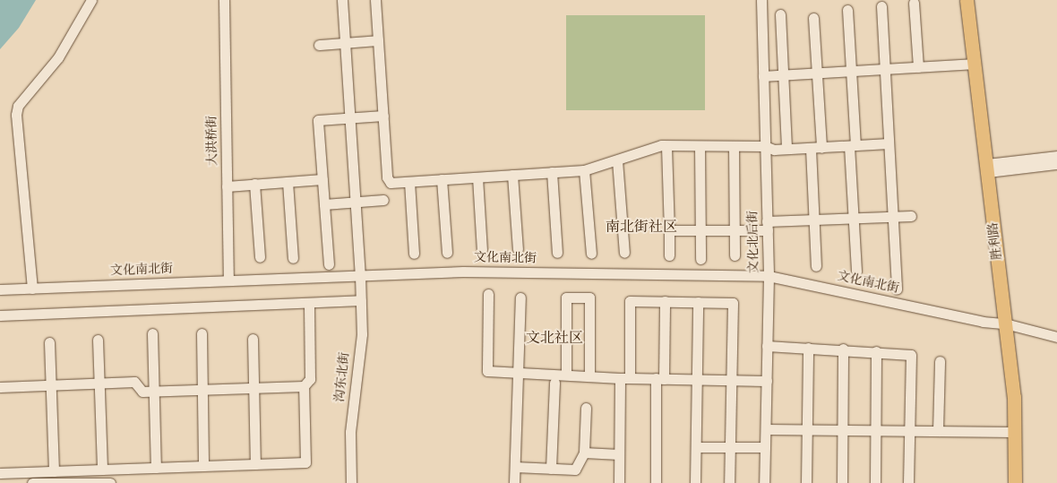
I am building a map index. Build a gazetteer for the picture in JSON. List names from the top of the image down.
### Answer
{
  "streets": {
    "main road": ["胜利路"],
    "street": [
      "大洪桥街",
      "文化北后街",
      "文化南北街",
      "沟东北街"
    ]
  },
  "crossings": [
    ["大洪桥街", "文化南北街"],
    ["胜利路", "文化南北街"],
    ["文化北后街", "文化南北街"],
    ["文化南北街", "沟东北街"]
  ],
  "districts": ["南北街社区", "文北社区"]
}
